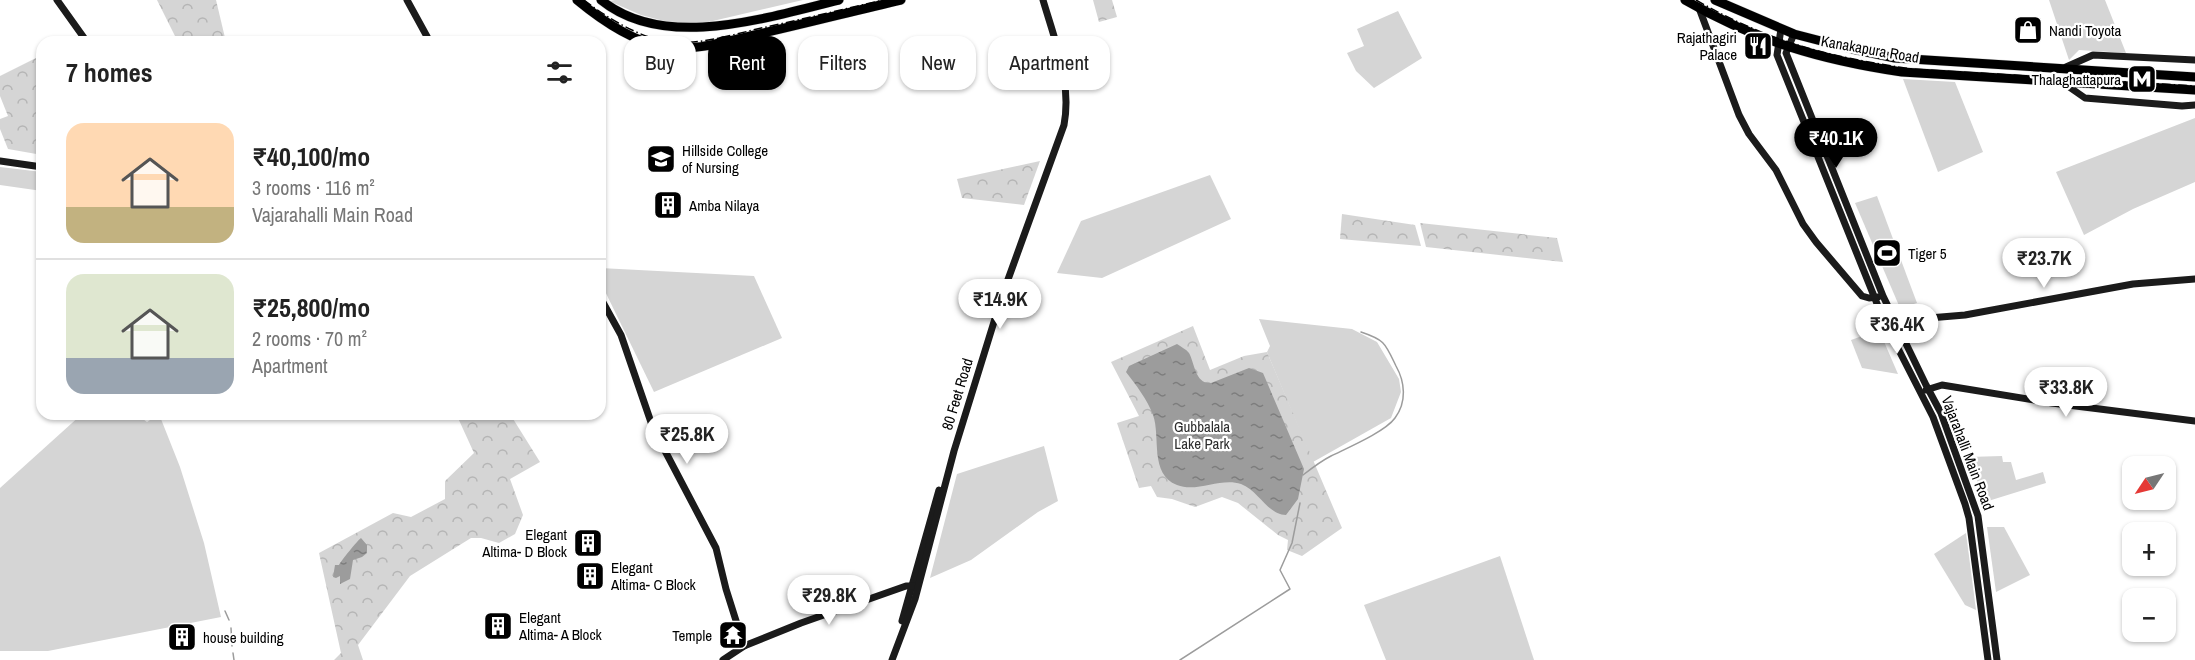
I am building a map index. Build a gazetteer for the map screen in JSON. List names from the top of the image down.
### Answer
{
  "streets": {
    "highway": ["Kanakapura Road"],
    "main road": ["80 Feet Road", "Vajarahalli Main Road"]
  },
  "crossings": [
    ["Kanakapura Road", "Vajarahalli Main Road"]
  ],
  "parks": ["Gubbalala Lake Park"],
  "places": {
    "shop": ["Nandi Toyota"],
    "restaurant": ["Rajathagiri Palace"],
    "metro station": ["Thalaghattapura"],
    "school or university": ["Hillside College of Nursing"],
    "building": [
      "Amba Nilaya",
      "Elegant Altima- D Block",
      "Elegant Altima- C Block",
      "Elegant Altima- A Block",
      "house building"
    ],
    "sports": ["Tiger 5"],
    "temple": ["Temple"]
  },
  "north": "bottom left",
  "page": {
    "chip": [
      "Buy",
      "Rent",
      "Filters",
      "New",
      "Apartment"
    ],
    "heading": "7 homes",
    "list": [
      {
        "name": "₹40,100/mo",
        "note": "3 rooms · 116 m² · Vajarahalli Main Road"
      },
      {
        "name": "₹25,800/mo",
        "note": "2 rooms · 70 m² · Apartment"
      }
    ],
    "price": [
      "₹40.1K",
      "₹23.7K",
      "₹14.9K",
      "₹36.4K",
      "₹33.8K",
      "₹25.8K",
      "₹29.8K"
    ],
    "map_buttons": ["+", "−"]
  }
}
